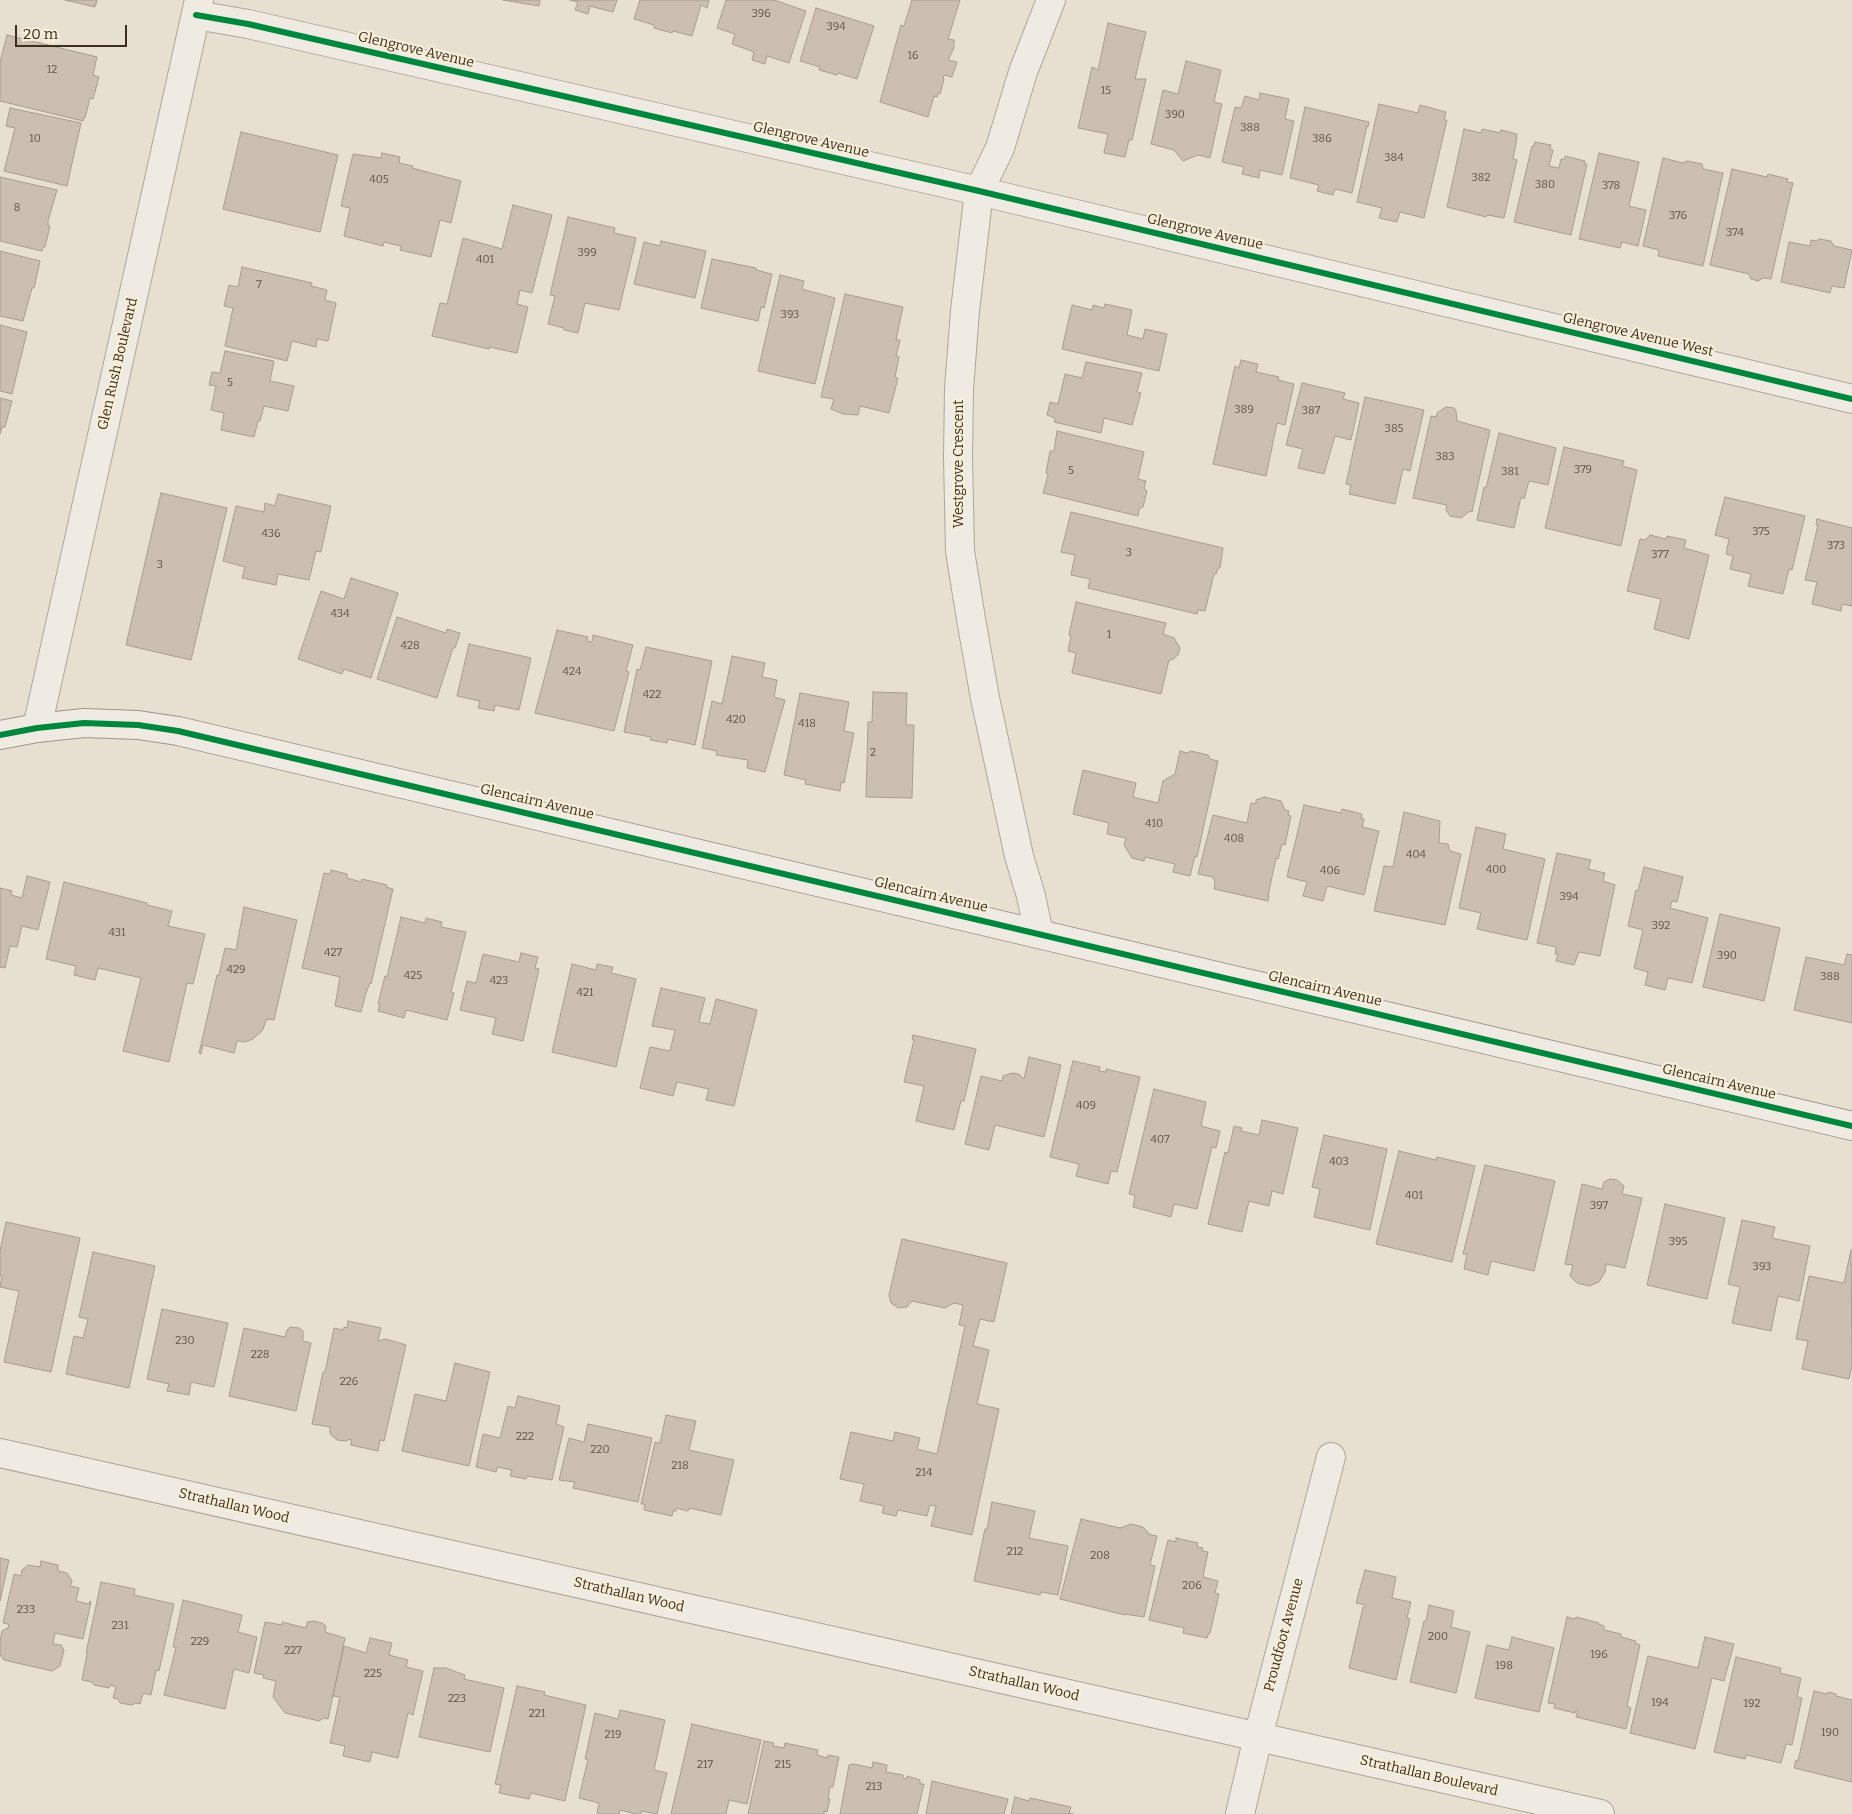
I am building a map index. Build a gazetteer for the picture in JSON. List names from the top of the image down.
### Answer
{
  "streets": {
    "street": [
      "Glengrove Avenue",
      "Glengrove Avenue West",
      "Glen Rush Boulevard",
      "Westgrove Crescent",
      "Glencairn Avenue",
      "Strathallan Wood",
      "Proudfoot Avenue",
      "Strathallan Boulevard"
    ]
  },
  "crossings": [
    ["Glengrove Avenue", "Glengrove Avenue West"],
    ["Glengrove Avenue", "Glen Rush Boulevard"],
    ["Glengrove Avenue", "Westgrove Crescent"],
    ["Glen Rush Boulevard", "Glencairn Avenue"],
    ["Westgrove Crescent", "Glencairn Avenue"],
    ["Strathallan Wood", "Proudfoot Avenue"],
    ["Strathallan Wood", "Strathallan Boulevard"],
    ["Proudfoot Avenue", "Strathallan Boulevard"]
  ],
  "house_numbers": [
    "396",
    "394",
    "16",
    "12",
    "15",
    "390",
    "388",
    "10",
    "386",
    "384",
    "382",
    "405",
    "380",
    "378",
    "8",
    "376",
    "374",
    "399",
    "401",
    "7",
    "393",
    "5",
    "389",
    "387",
    "385",
    "383",
    "379",
    "5",
    "381",
    "375",
    "436",
    "373",
    "3",
    "377",
    "3",
    "434",
    "1",
    "428",
    "424",
    "422",
    "420",
    "418",
    "2",
    "410",
    "408",
    "404",
    "400",
    "406",
    "394",
    "392",
    "431",
    "427",
    "390",
    "429",
    "425",
    "388",
    "423",
    "421",
    "409",
    "407",
    "403",
    "401",
    "397",
    "395",
    "393",
    "230",
    "228",
    "226",
    "222",
    "220",
    "218",
    "214",
    "212",
    "208",
    "206",
    "233",
    "231",
    "200",
    "229",
    "227",
    "196",
    "198",
    "225",
    "223",
    "194",
    "192",
    "221",
    "190",
    "219",
    "217",
    "215",
    "213"
  ],
  "scale_bar": "20 m"
}
